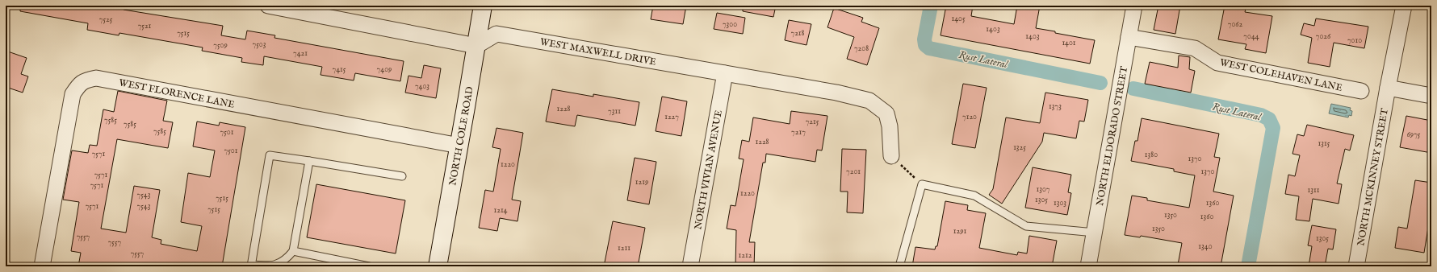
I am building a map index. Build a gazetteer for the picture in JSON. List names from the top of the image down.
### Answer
{
  "streets": {
    "main road": ["NORTH COLE ROAD"],
    "street": [
      "WEST MAXWELL DRIVE",
      "WEST COLEHAVEN LANE",
      "WEST FLORENCE LANE",
      "NORTH ELDORADO STREET",
      "NORTH VIVIAN AVENUE",
      "NORTH MCKINNEY STREET"
    ]
  },
  "crossings": [
    ["WEST MAXWELL DRIVE", "NORTH COLE ROAD"],
    ["WEST MAXWELL DRIVE", "NORTH VIVIAN AVENUE"],
    ["WEST COLEHAVEN LANE", "NORTH ELDORADO STREET"],
    ["WEST FLORENCE LANE", "NORTH COLE ROAD"]
  ],
  "water": ["Rust Lateral"],
  "house_numbers": [
    "1405",
    "7525",
    "7300",
    "7062",
    "7521",
    "1403",
    "7515",
    "7218",
    "1403",
    "7044",
    "7026",
    "7010",
    "1401",
    "7503",
    "7509",
    "7208",
    "7421",
    "7415",
    "7409",
    "7403",
    "1373",
    "1228",
    "7311",
    "1227",
    "7120",
    "7585",
    "7215",
    "7585",
    "7585",
    "7501",
    "7217",
    "6975",
    "1228",
    "1315",
    "1325",
    "7501",
    "7571",
    "1380",
    "1370",
    "1220",
    "7201",
    "1370",
    "7571",
    "1219",
    "7571",
    "1307",
    "1311",
    "1220",
    "7543",
    "7515",
    "1305",
    "1303",
    "1360",
    "7571",
    "7543",
    "7515",
    "1214",
    "1350",
    "1360",
    "1350",
    "1291",
    "7557",
    "1305",
    "7557",
    "1340",
    "1211",
    "7557",
    "1212"
  ]
}
